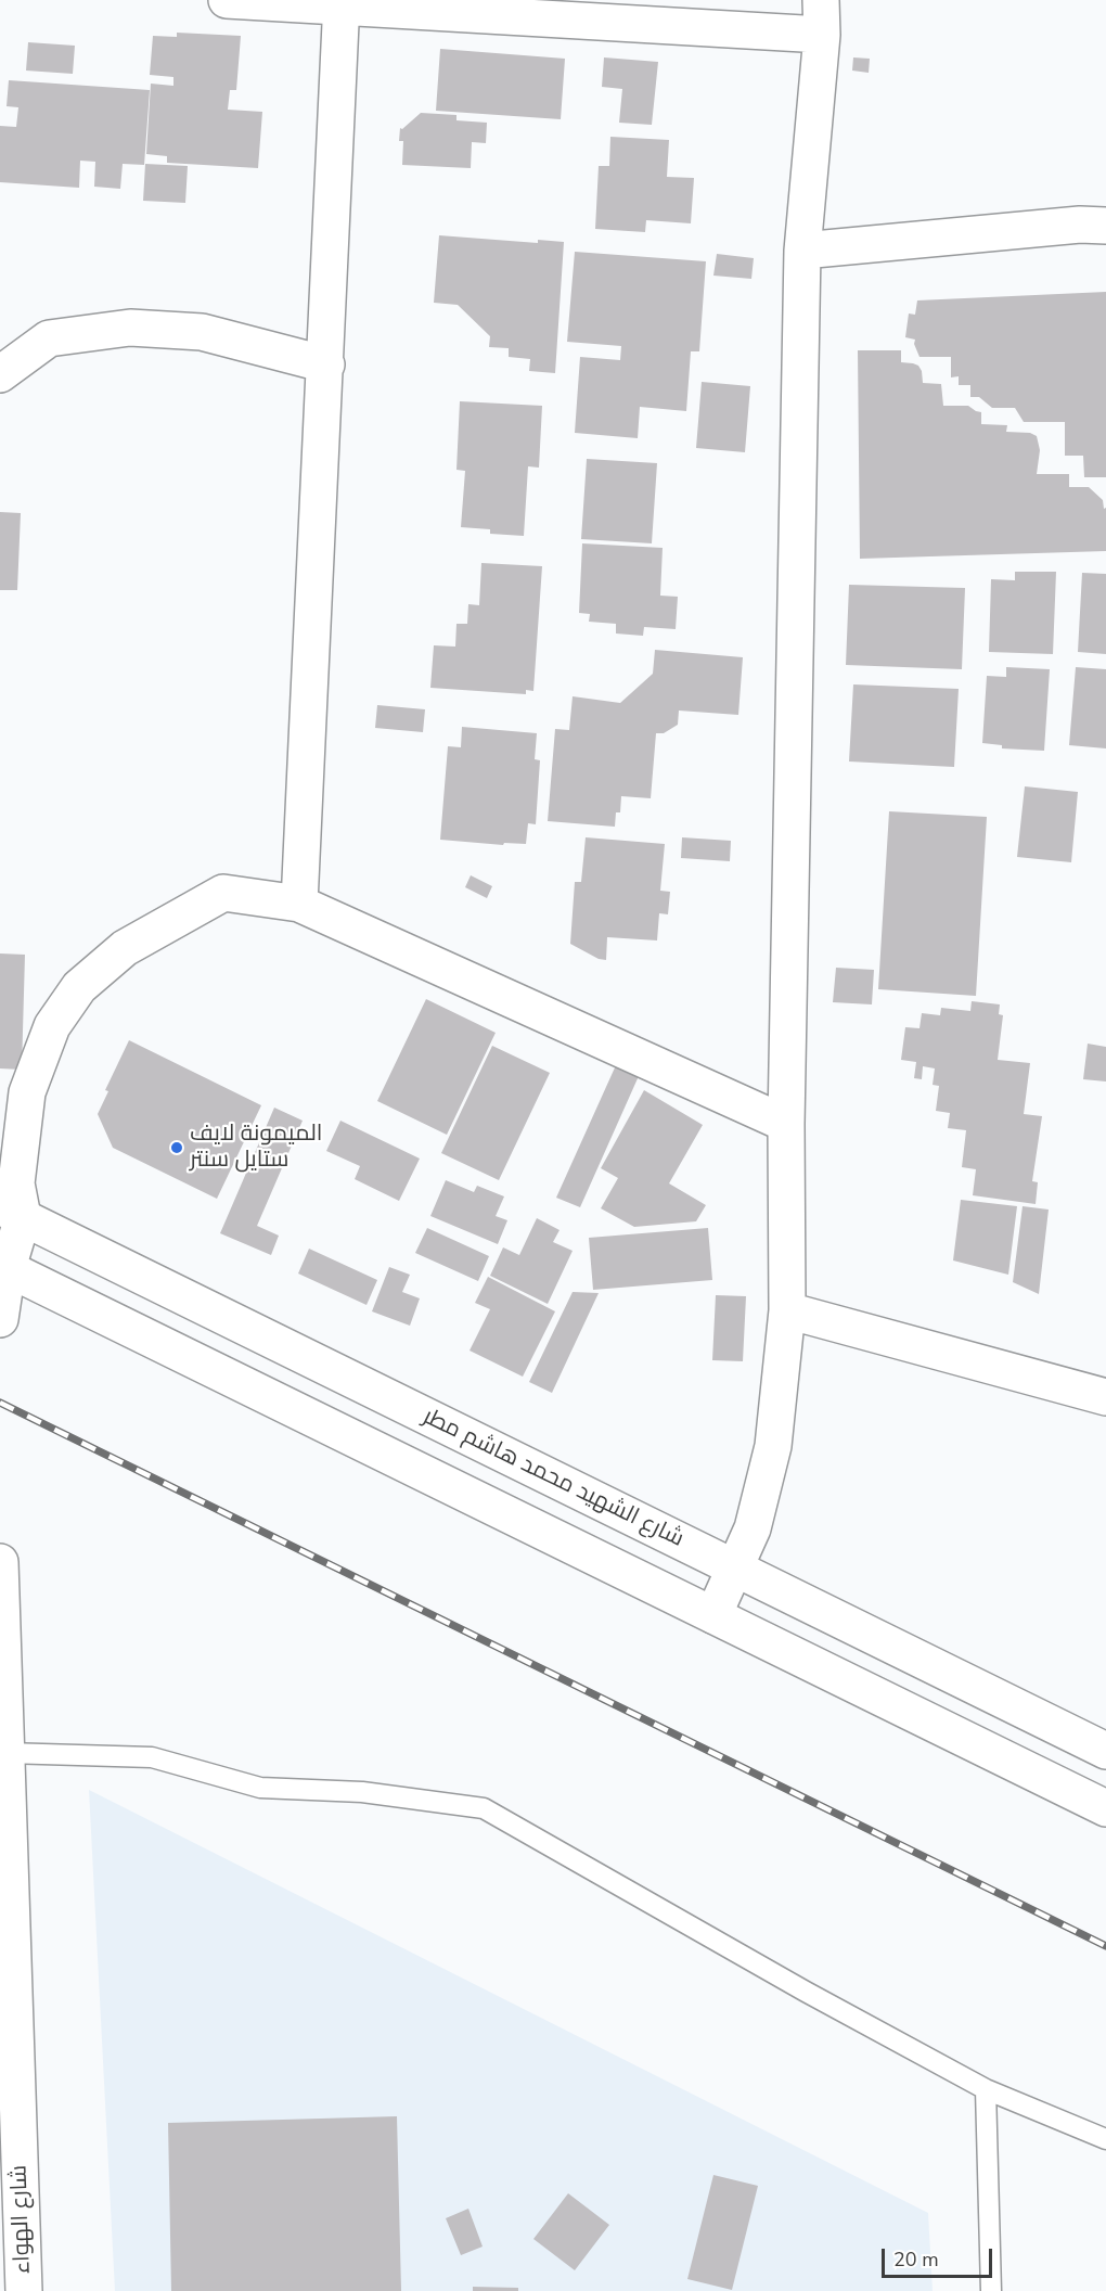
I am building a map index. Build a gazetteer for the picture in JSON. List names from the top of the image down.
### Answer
{
  "streets": {
    "street": ["شارع الشهيد محمد هاشم مطر", "شارع الهواء"]
  },
  "places": ["الميمونة لايف ستايل سنتر"],
  "scale_bar": "20 m"
}
